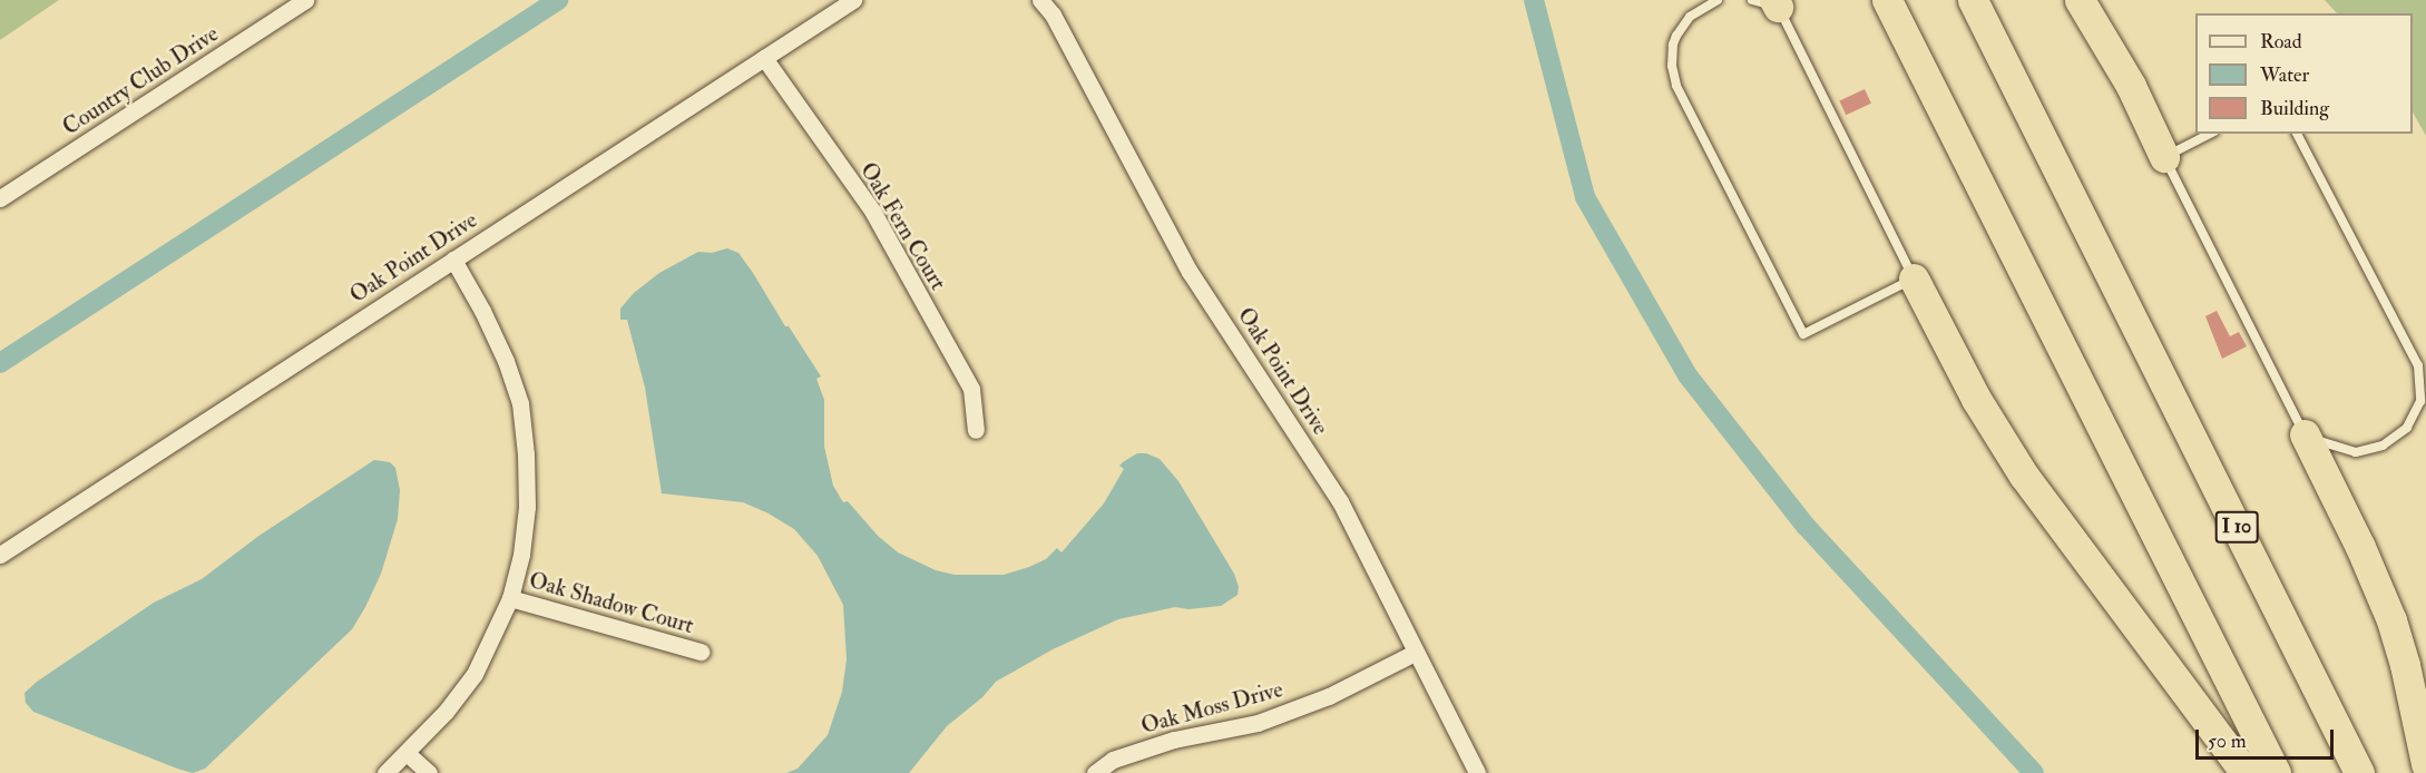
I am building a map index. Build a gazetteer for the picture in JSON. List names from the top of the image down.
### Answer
{
  "streets": {
    "highway": ["I 10"],
    "street": [
      "Country Club Drive",
      "Oak Fern Court",
      "Oak Point Drive",
      "Oak Shadow Court",
      "Oak Moss Drive"
    ]
  },
  "crossings": [
    ["Oak Fern Court", "Oak Point Drive"],
    ["Oak Point Drive", "Oak Moss Drive"]
  ],
  "legend": ["Road", "Water", "Building"],
  "scale_bar": "50 m"
}
